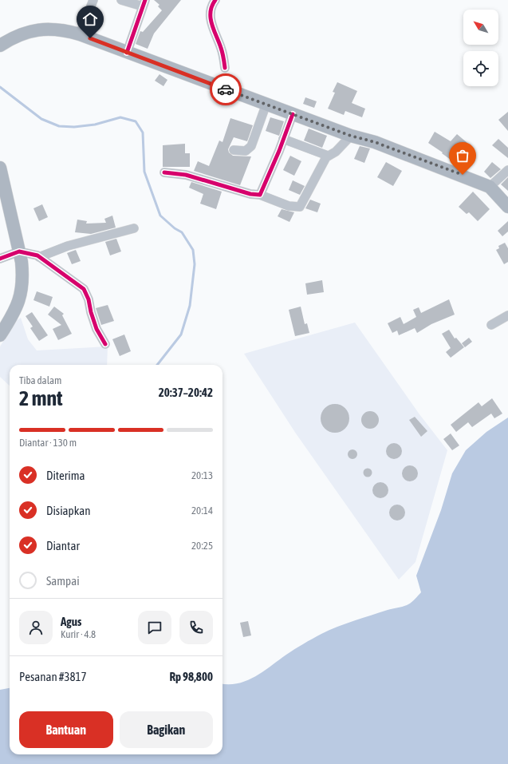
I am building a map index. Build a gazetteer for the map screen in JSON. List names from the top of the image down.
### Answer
{
  "north": "top left",
  "page": {
    "heading": ["2 mnt", "Tiba dalam", "20:37–20:42"],
    "panel": [
      "Agus",
      "Kurir · 4.8",
      "Pesanan #3817",
      "Rp 98,800"
    ],
    "bar": "Diantar · 130 m",
    "list": [
      ["Diterima", "20:13"],
      ["Disiapkan", "20:14"],
      ["Diantar", "20:25"],
      "Sampai"
    ],
    "buttons": ["Bantuan", "Bagikan"]
  }
}
